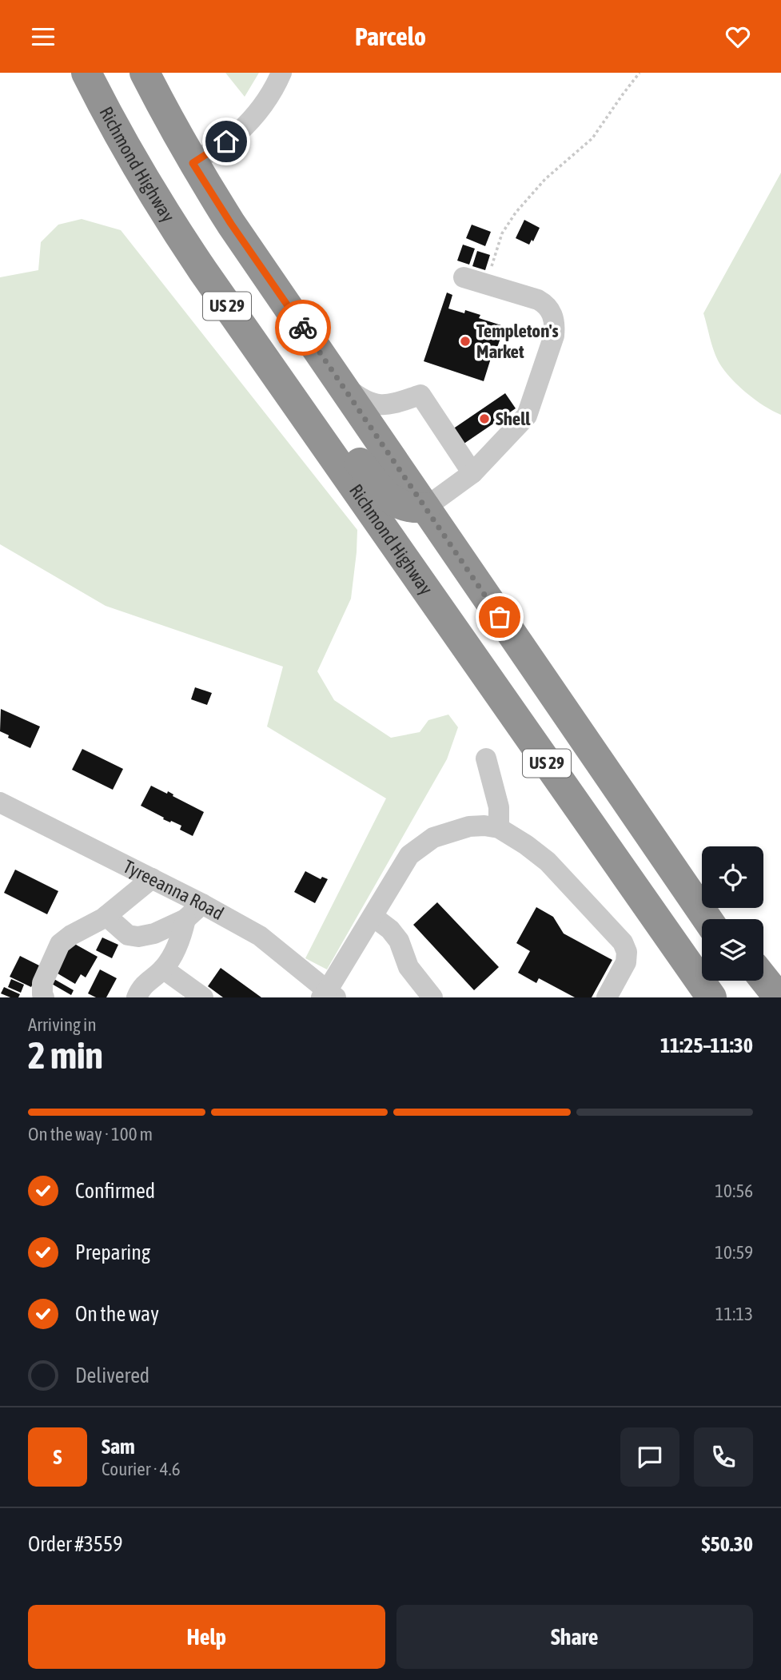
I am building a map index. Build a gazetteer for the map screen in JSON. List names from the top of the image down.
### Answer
{
  "streets": {
    "highway": ["Richmond Highway", "US 29"],
    "street": ["Tyreeanna Road"]
  },
  "places": ["Templeton's Market", "Shell"],
  "page": {
    "header": "Parcelo",
    "heading": ["2 min", "Arriving in", "11:25–11:30"],
    "panel": [
      "Sam",
      "Courier · 4.6",
      "Order #3559",
      "$50.30"
    ],
    "bar": "On the way · 100 m",
    "list": [
      ["Confirmed", "10:56"],
      ["Preparing", "10:59"],
      ["On the way", "11:13"],
      "Delivered"
    ],
    "round": "S",
    "buttons": ["Help", "Share"]
  }
}
